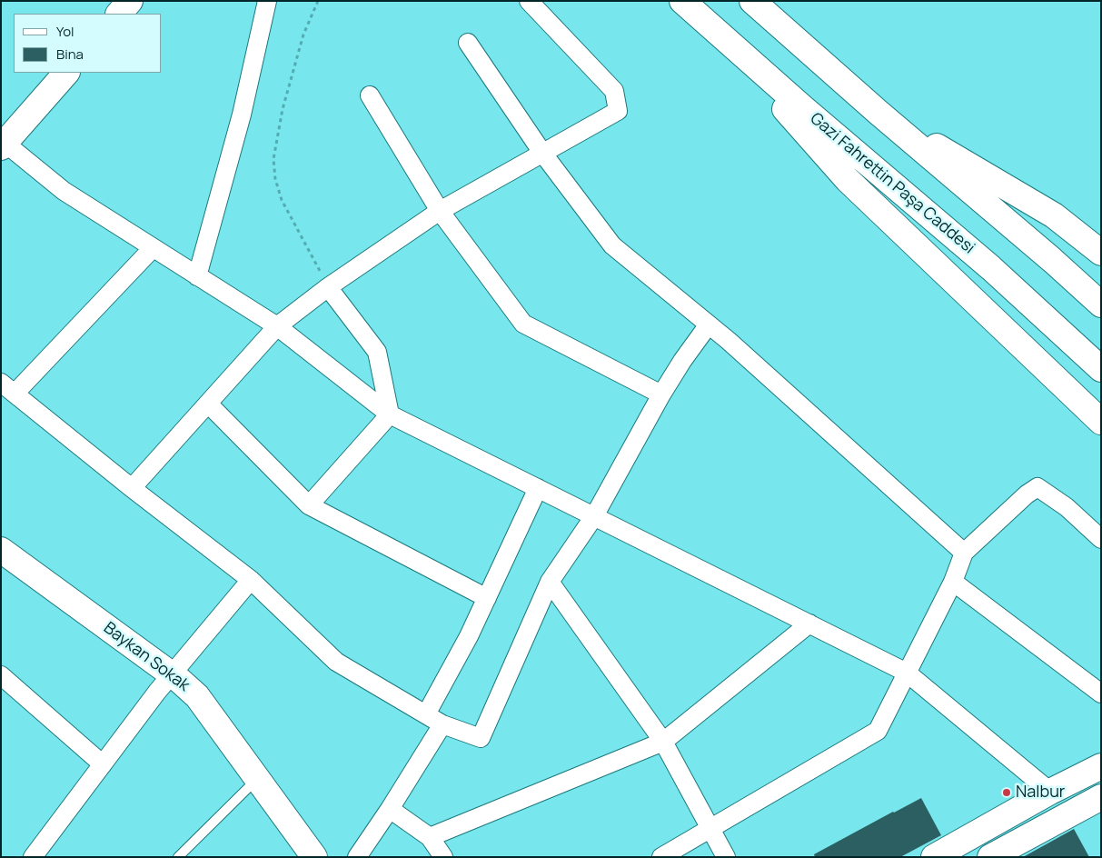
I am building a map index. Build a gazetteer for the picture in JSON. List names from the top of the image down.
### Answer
{
  "streets": {
    "main road": ["Gazi Fahrettin Paşa Caddesi", "Baykan Sokak"]
  },
  "places": ["Nalbur"],
  "legend": ["Yol", "Bina"]
}
